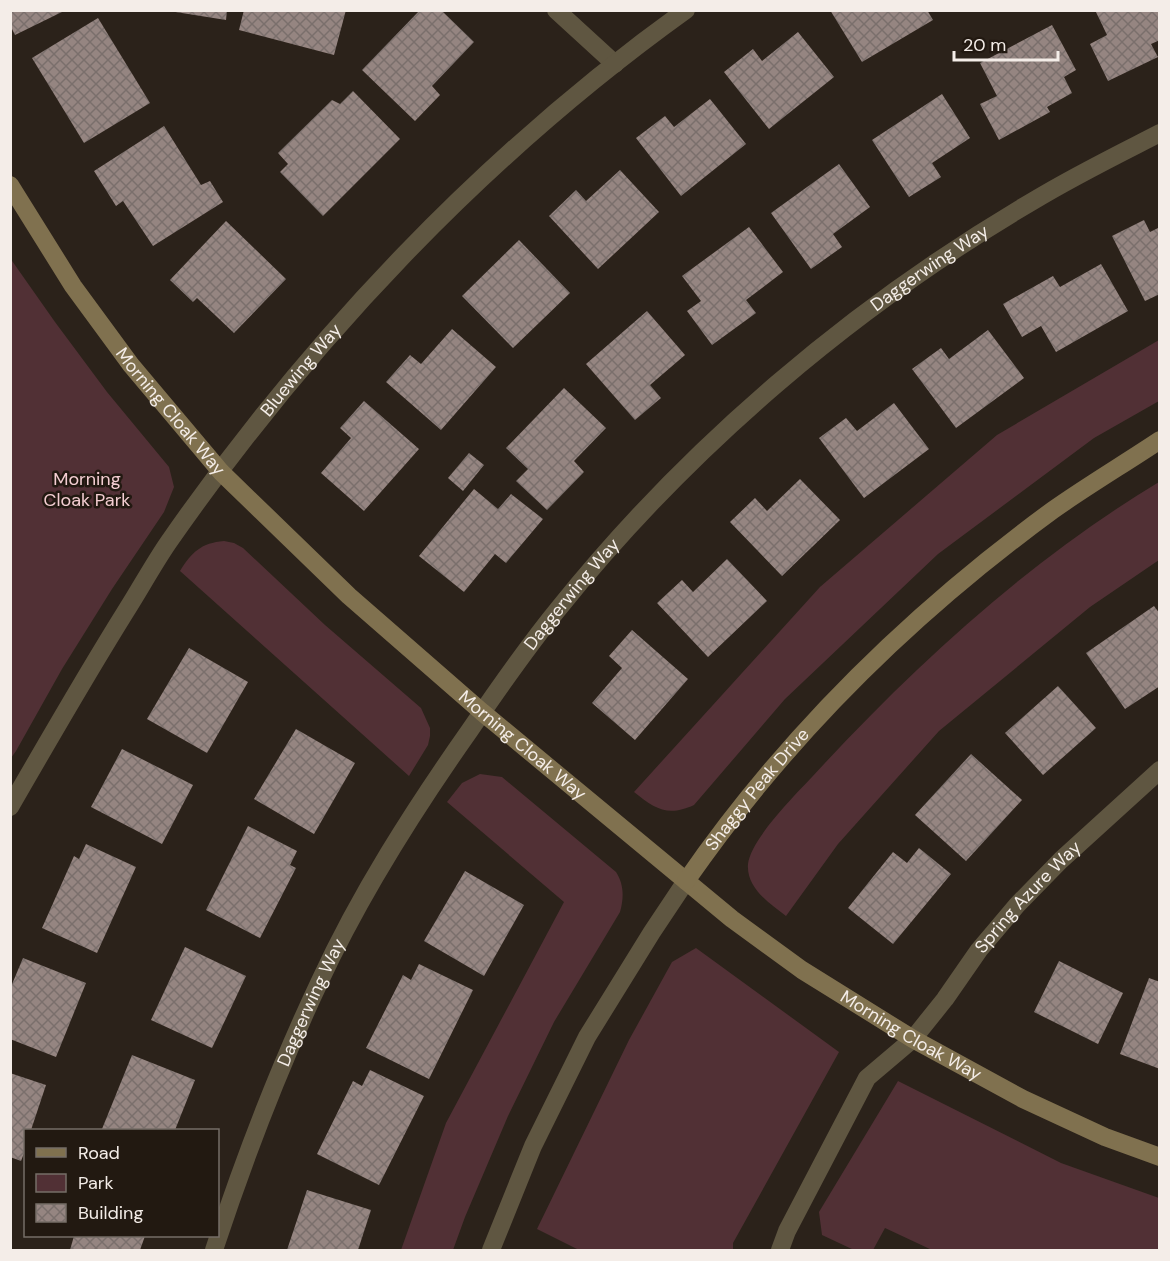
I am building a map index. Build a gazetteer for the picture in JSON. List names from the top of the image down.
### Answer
{
  "streets": {
    "street": [
      "Daggerwing Way",
      "Bluewing Way",
      "Morning Cloak Way",
      "Shaggy Peak Drive",
      "Spring Azure Way"
    ]
  },
  "crossings": [
    ["Daggerwing Way", "Morning Cloak Way"],
    ["Bluewing Way", "Morning Cloak Way"],
    ["Morning Cloak Way", "Shaggy Peak Drive"],
    ["Morning Cloak Way", "Spring Azure Way"]
  ],
  "parks": ["Morning Cloak Park"],
  "legend": ["Road", "Park", "Building"],
  "scale_bar": "20 m"
}
